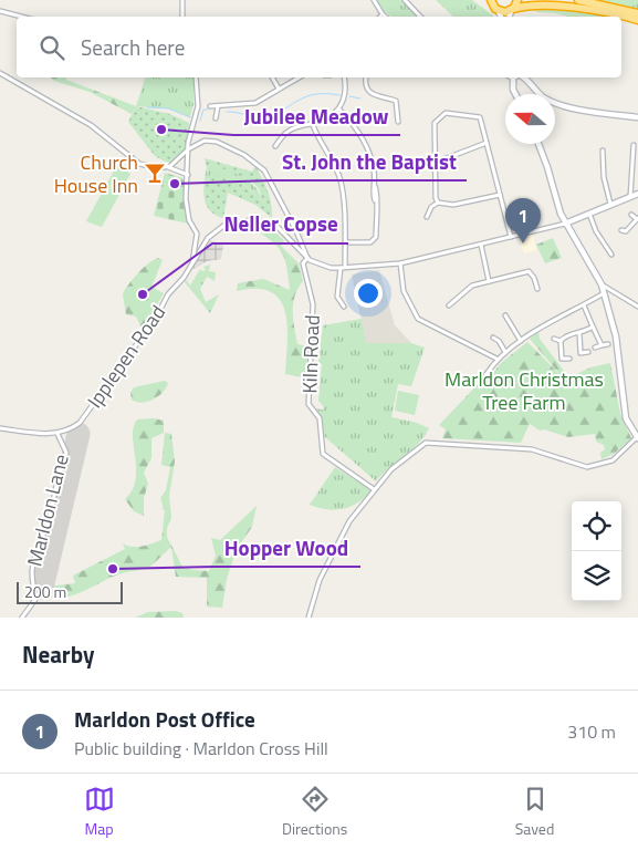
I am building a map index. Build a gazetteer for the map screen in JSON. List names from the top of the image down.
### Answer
{
  "streets": {
    "street": ["Kiln Road", "Ipplepen Road", "Marldon Lane"]
  },
  "crossings": [
    ["Kiln Road", "Ipplepen Road"],
    ["Ipplepen Road", "Marldon Lane"]
  ],
  "parks": ["Marldon Christmas Tree Farm"],
  "places": {
    "other": [
      "Jubilee Meadow",
      "St. John the Baptist",
      "Neller Copse",
      "Hopper Wood"
    ],
    "bar": ["Church House Inn"]
  },
  "scale_bar": "200 m",
  "north": "left",
  "page": {
    "search": "Search here",
    "pins": "1",
    "scale": "200 m",
    "heading": "Nearby",
    "list": [
      {
        "mark": "1",
        "name": "Marldon Post Office",
        "note": "Public building · Marldon Cross Hill",
        "value": "310 m"
      }
    ],
    "nav": ["Map", "Directions", "Saved"]
  }
}
